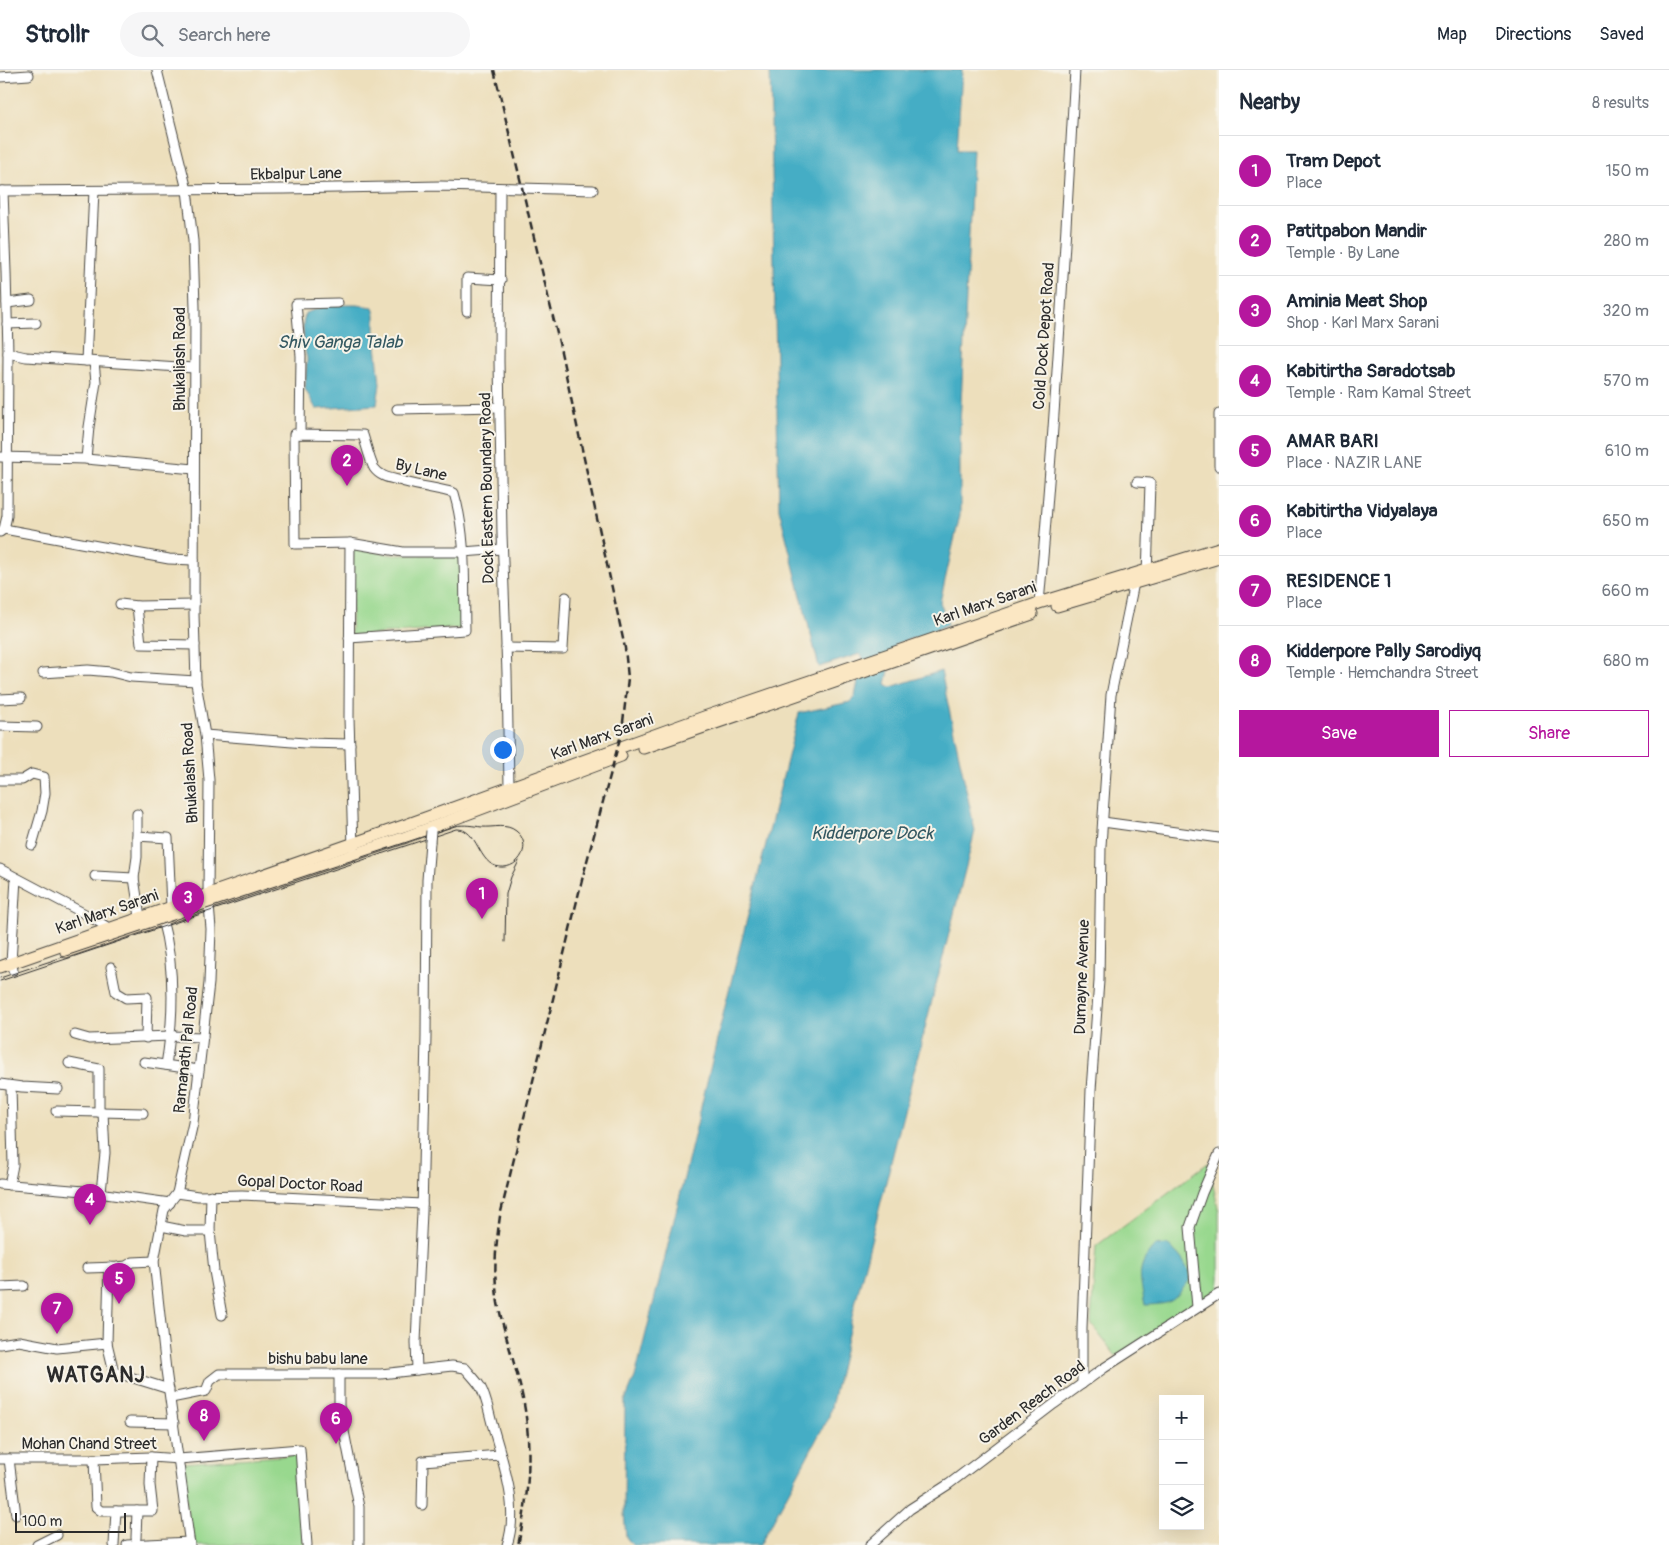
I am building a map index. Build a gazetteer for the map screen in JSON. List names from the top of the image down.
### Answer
{
  "streets": {
    "main road": ["Karl Marx Sarani"],
    "street": [
      "Ekbalpur Lane",
      "Cold Dock Depot Road",
      "Bhukaliash Road",
      "By Lane",
      "Dock Eastern Boundary Road",
      "Bhukalash Road",
      "Dumayne Avenue",
      "Ramanath Pal Road",
      "Gopal Doctor Road",
      "bishu babu lane",
      "Garden Reach Road",
      "Mohan Chand Street"
    ]
  },
  "crossings": [
    ["Ekbalpur Lane", "Bhukaliash Road"],
    ["Ekbalpur Lane", "Dock Eastern Boundary Road"],
    ["Cold Dock Depot Road", "Karl Marx Sarani"],
    ["Bhukaliash Road", "Bhukalash Road"],
    ["Dock Eastern Boundary Road", "Karl Marx Sarani"],
    ["Karl Marx Sarani", "Bhukalash Road"],
    ["Karl Marx Sarani", "Dumayne Avenue"],
    ["Karl Marx Sarani", "Ramanath Pal Road"],
    ["Bhukalash Road", "Ramanath Pal Road"],
    ["Dumayne Avenue", "Garden Reach Road"],
    ["Ramanath Pal Road", "Gopal Doctor Road"],
    ["Ramanath Pal Road", "bishu babu lane"],
    ["Ramanath Pal Road", "Mohan Chand Street"]
  ],
  "districts": ["WATGANJ"],
  "water": ["Shiv Ganga Talab", "Kidderpore Dock"],
  "scale_bar": "100 m",
  "page": {
    "header": "Strollr",
    "search": "Search here",
    "nav": ["Map", "Directions", "Saved"],
    "heading": ["Nearby", "8 results"],
    "list": [
      {
        "mark": "1",
        "name": "Tram Depot",
        "note": "Place",
        "value": "150 m"
      },
      {
        "mark": "2",
        "name": "Patitpabon Mandir",
        "note": "Temple · By Lane",
        "value": "280 m"
      },
      {
        "mark": "3",
        "name": "Aminia Meat Shop",
        "note": "Shop · Karl Marx Sarani",
        "value": "320 m"
      },
      {
        "mark": "4",
        "name": "Kabitirtha Saradotsab",
        "note": "Temple · Ram Kamal Street",
        "value": "570 m"
      },
      {
        "mark": "5",
        "name": "AMAR BARI",
        "note": "Place · NAZIR LANE",
        "value": "610 m"
      },
      {
        "mark": "6",
        "name": "Kabitirtha Vidyalaya",
        "note": "Place",
        "value": "650 m"
      },
      {
        "mark": "7",
        "name": "RESIDENCE 1",
        "note": "Place",
        "value": "660 m"
      },
      {
        "mark": "8",
        "name": "Kidderpore Pally Sarodiyq",
        "note": "Temple · Hemchandra Street",
        "value": "680 m"
      }
    ],
    "pins": [
      "2",
      "1",
      "3",
      "4",
      "5",
      "7",
      "8",
      "6"
    ],
    "buttons": ["Save", "Share"],
    "map_buttons": ["+", "−"],
    "scale": "100 m"
  }
}
